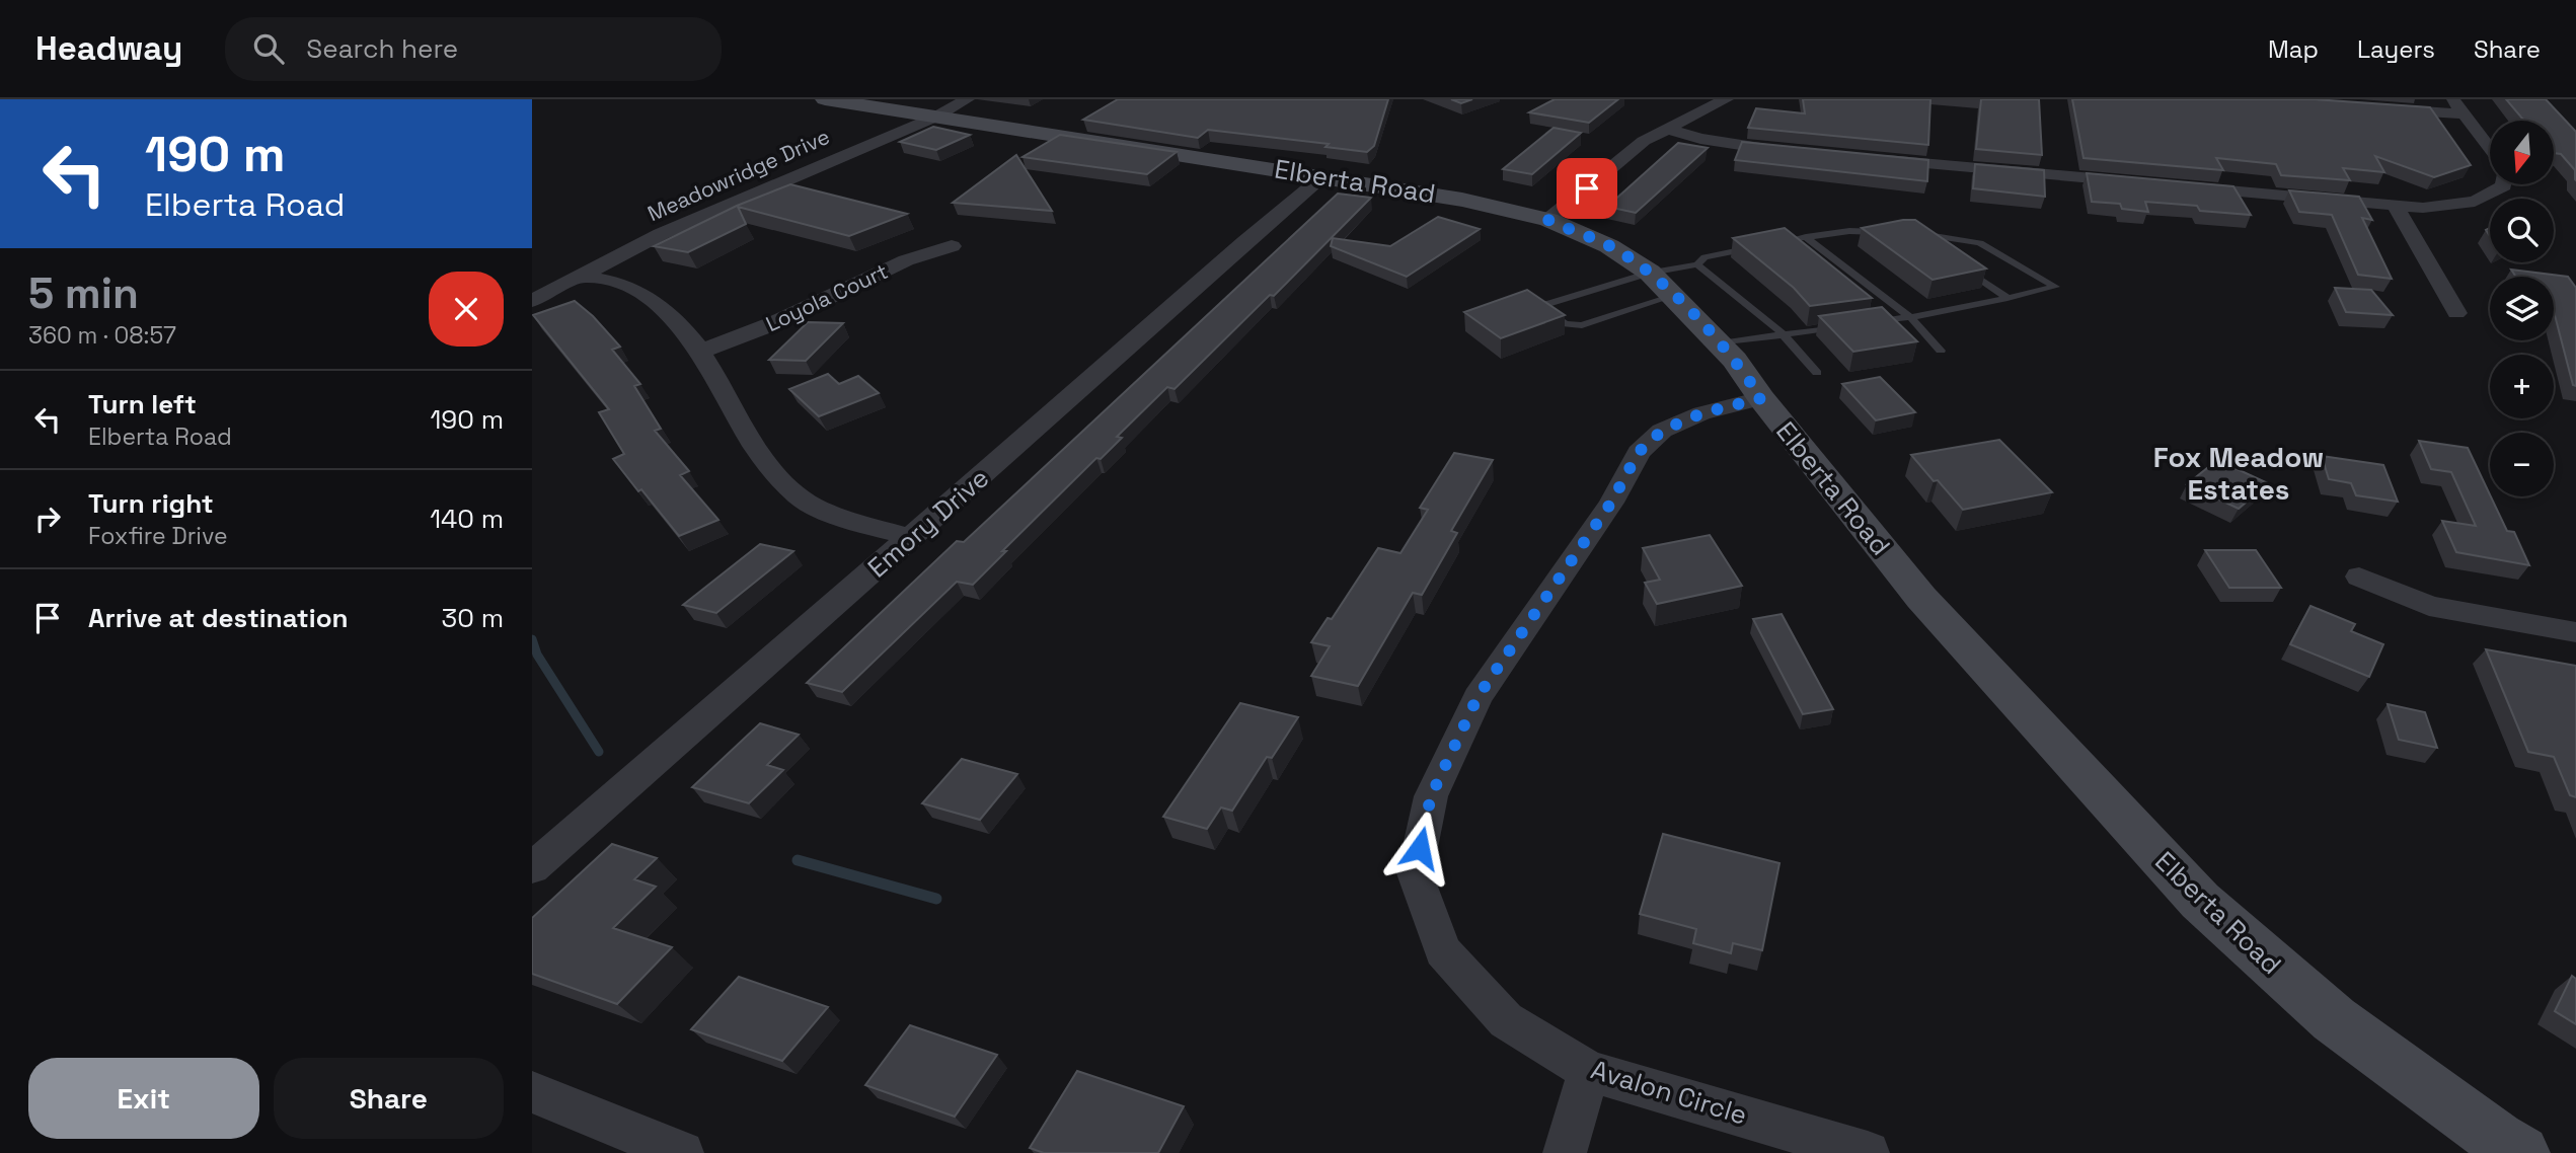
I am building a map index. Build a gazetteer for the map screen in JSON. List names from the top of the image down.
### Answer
{
  "streets": {
    "street": [
      "Meadowridge Drive",
      "Elberta Road",
      "Loyola Court",
      "Emory Drive",
      "Avalon Circle"
    ]
  },
  "crossings": [
    ["Meadowridge Drive", "Elberta Road"],
    ["Elberta Road", "Emory Drive"],
    ["Elberta Road", "Avalon Circle"]
  ],
  "districts": ["Fox Meadow Estates"],
  "north": "bottom",
  "page": {
    "header": "Headway",
    "search": "Search here",
    "nav": ["Map", "Layers", "Share"],
    "turn": ["190 m", "Elberta Road"],
    "map_buttons": ["+", "−"],
    "heading": ["5 min", "360 m · 08:57"],
    "list": [
      {
        "name": "Turn left",
        "note": "Elberta Road",
        "value": "190 m"
      },
      {
        "name": "Turn right",
        "note": "Foxfire Drive",
        "value": "140 m"
      },
      {
        "name": "Arrive at destination",
        "value": "30 m"
      }
    ],
    "buttons": ["Exit", "Share"]
  }
}
